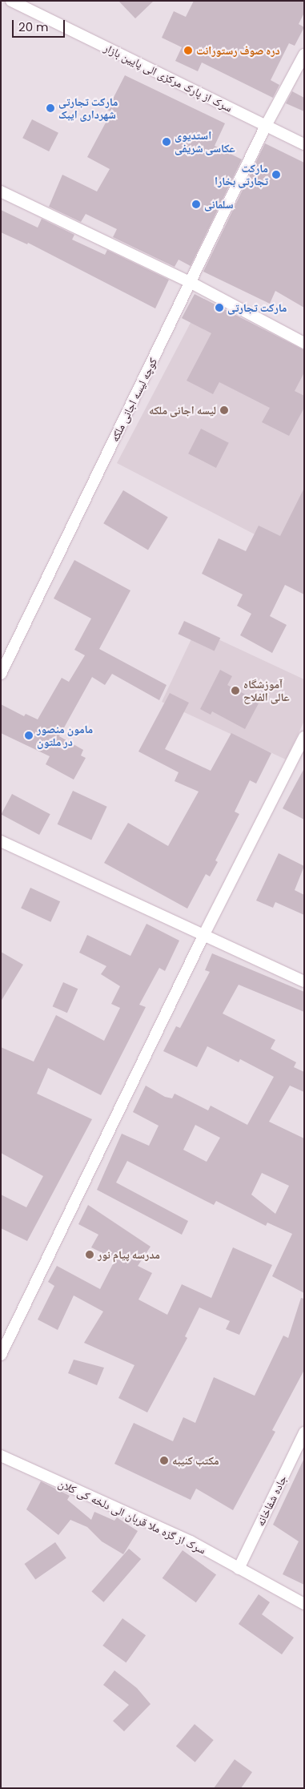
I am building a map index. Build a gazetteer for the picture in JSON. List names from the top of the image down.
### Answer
{
  "streets": {
    "street": [
      "سرک از پارک مرکزی الی پایین بازار",
      "کوچه لیسه اجانی ملکه",
      "جاده شفاخانه",
      "سرک از گزه ملا قربان الی دلخه کی کلان"
    ]
  },
  "crossings": [
    ["سرک از پارک مرکزی الی پایین بازار", "کوچه لیسه اجانی ملکه"],
    ["جاده شفاخانه", "سرک از گزه ملا قربان الی دلخه کی کلان"]
  ],
  "places": [
    "دره صوف رستورانت",
    "مارکت تجارتی شهرداری ایبک",
    "استدیوی عکاسی شریفی",
    "مارکت تجارتی بخارا",
    "سلمانی",
    "مارکت تجارتی",
    "لیسه اجانی ملکه",
    "آموزشگاه عالی الفلاح",
    "مامون منصور در ملتون",
    "مدرسه پیام نور",
    "مکتب کنیبه"
  ],
  "scale_bar": "20 m"
}
